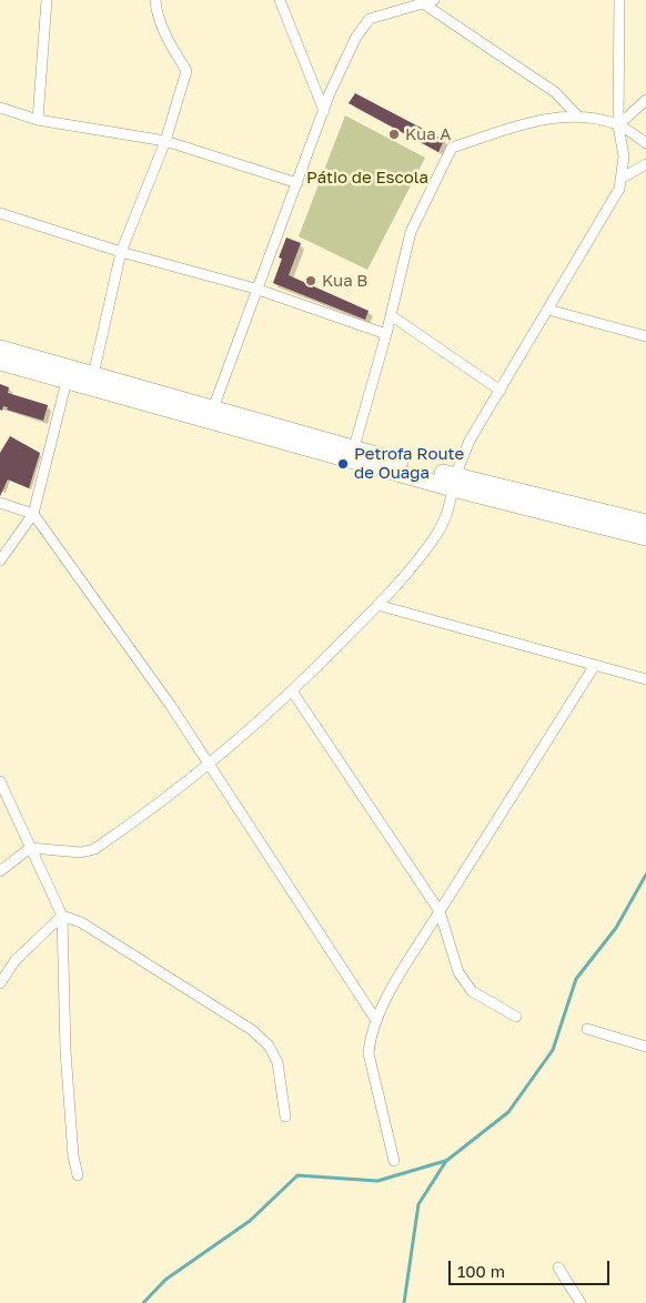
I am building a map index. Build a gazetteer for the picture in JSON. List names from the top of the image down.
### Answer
{
  "parks": ["Pátio de Escola"],
  "places": ["Kua A", "Kua B", "Petrofa Route de Ouaga"],
  "scale_bar": "100 m"
}
